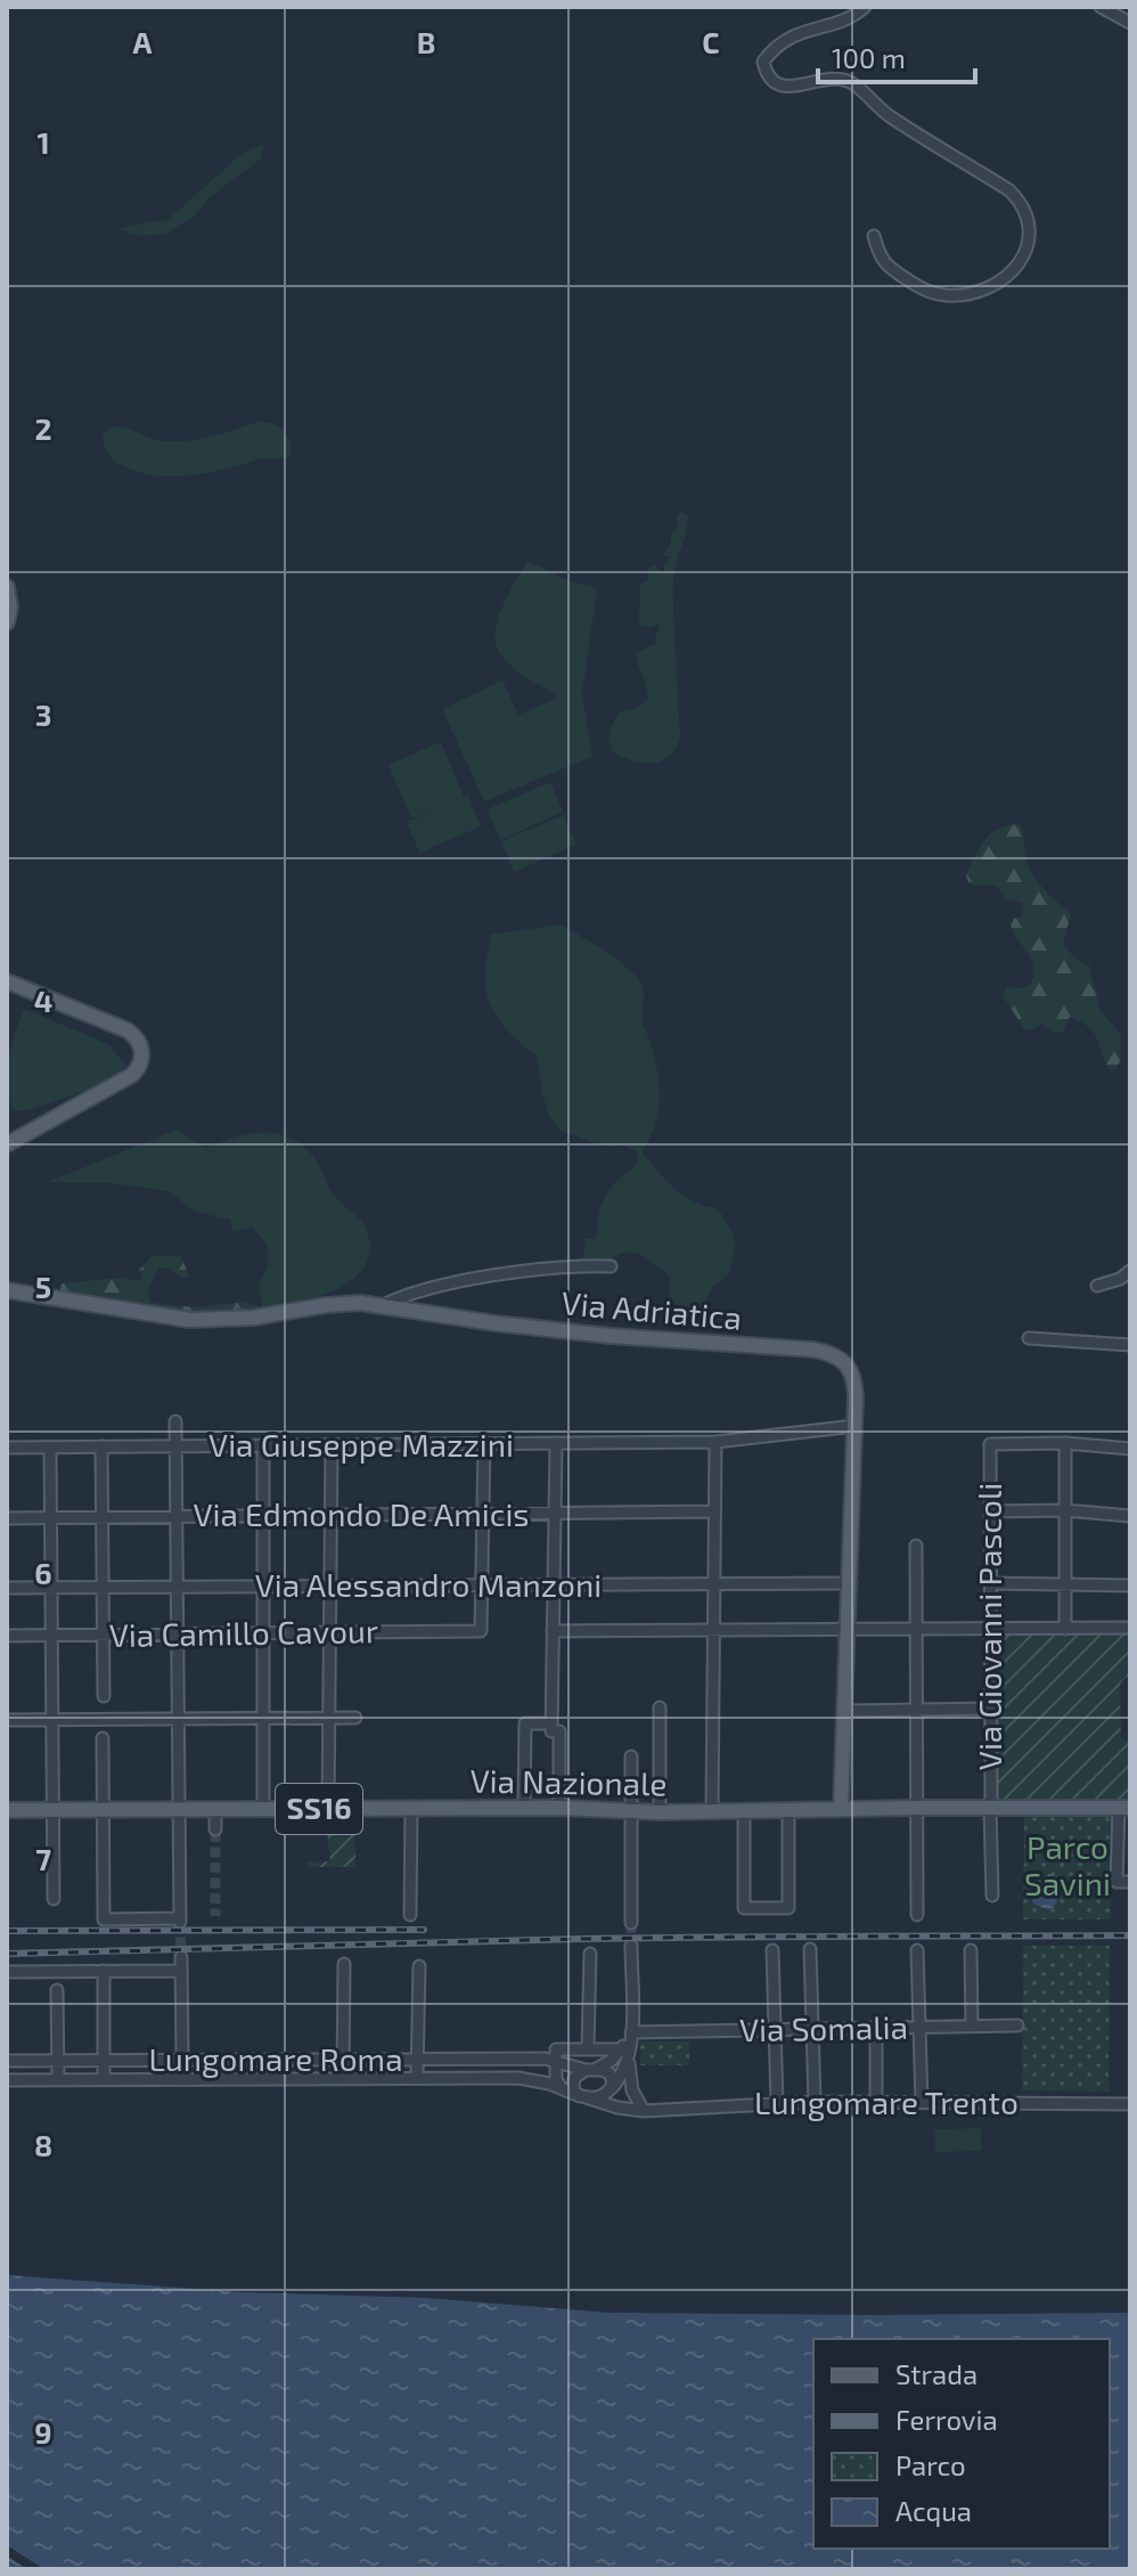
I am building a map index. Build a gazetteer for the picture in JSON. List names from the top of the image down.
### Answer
{
  "streets": {
    "main road": ["Via Adriatica", "Via Nazionale", "SS16"],
    "street": [
      "Via Giuseppe Mazzini",
      "Via Edmondo De Amicis",
      "Via Alessandro Manzoni",
      "Via Giovanni Pascoli",
      "Via Camillo Cavour",
      "Via Somalia",
      "Lungomare Roma",
      "Lungomare Trento"
    ]
  },
  "crossings": [
    ["Via Adriatica", "Via Giuseppe Mazzini"],
    ["Via Adriatica", "Via Alessandro Manzoni"],
    ["Via Adriatica", "Via Nazionale"],
    ["Via Alessandro Manzoni", "Via Camillo Cavour"],
    ["Via Giovanni Pascoli", "Via Nazionale"]
  ],
  "parks": ["Parco Savini"],
  "legend": [
    "Strada",
    "Ferrovia",
    "Parco",
    "Acqua"
  ],
  "scale_bar": "100 m",
  "grid": {
    "columns": ["A", "B", "C"],
    "rows": [
      "1",
      "2",
      "3",
      "4",
      "5",
      "6",
      "7",
      "8",
      "9"
    ]
  }
}
